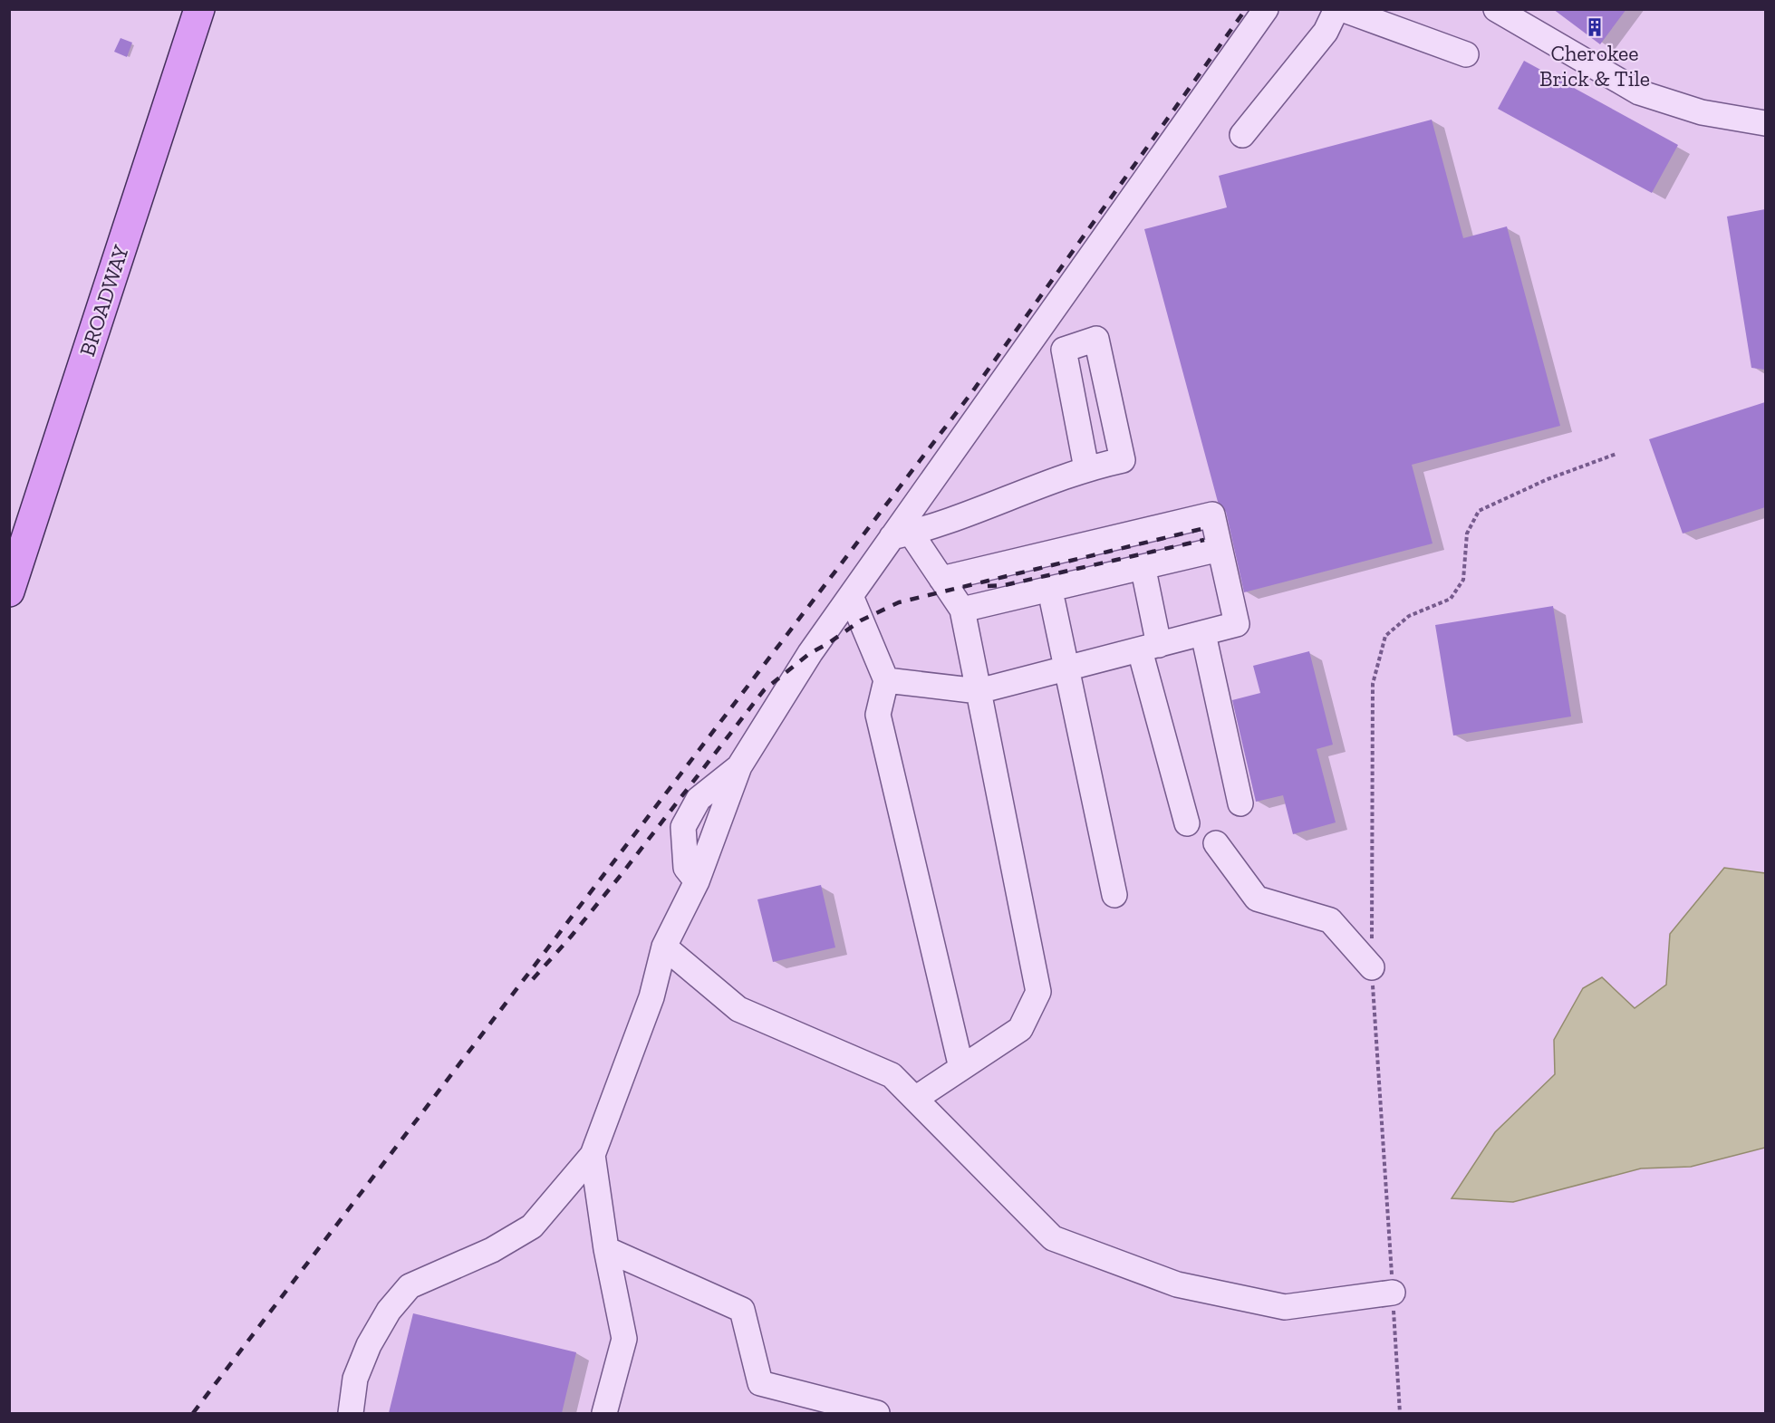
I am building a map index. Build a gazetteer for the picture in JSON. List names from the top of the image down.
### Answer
{
  "streets": {
    "main road": ["BROADWAY"]
  },
  "places": {
    "building": ["Cherokee Brick & Tile"]
  }
}
